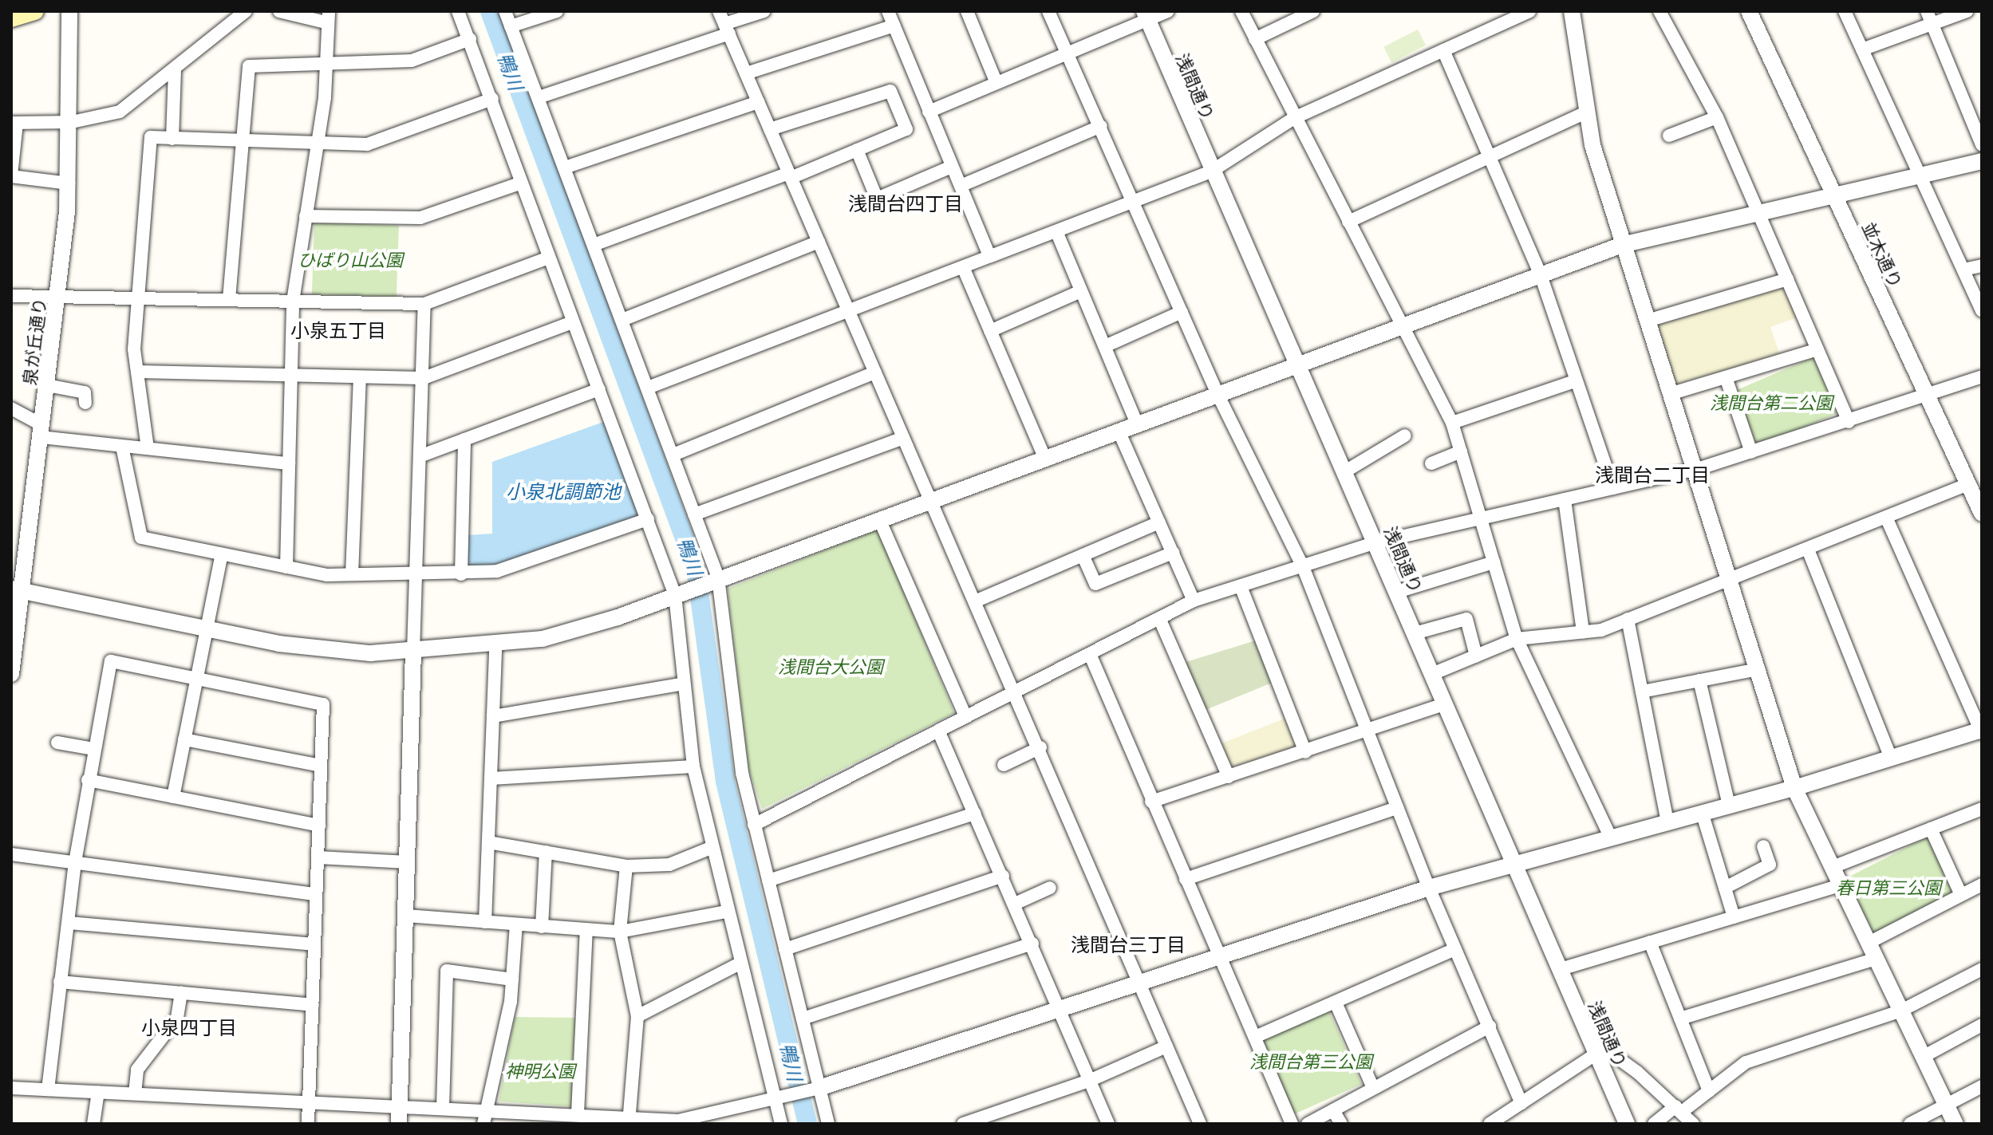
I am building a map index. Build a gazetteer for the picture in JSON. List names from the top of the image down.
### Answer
{
  "streets": {
    "street": ["浅間通り", "並木通り", "泉が丘通り"]
  },
  "districts": [
    "浅間台四丁目",
    "小泉五丁目",
    "浅間台二丁目",
    "浅間台三丁目",
    "小泉四丁目"
  ],
  "water": ["鴨川", "小泉北調節池"],
  "parks": [
    "ひばり山公園",
    "浅間台第二公園",
    "浅間台大公園",
    "春日第三公園",
    "浅間台第三公園",
    "神明公園"
  ]
}
